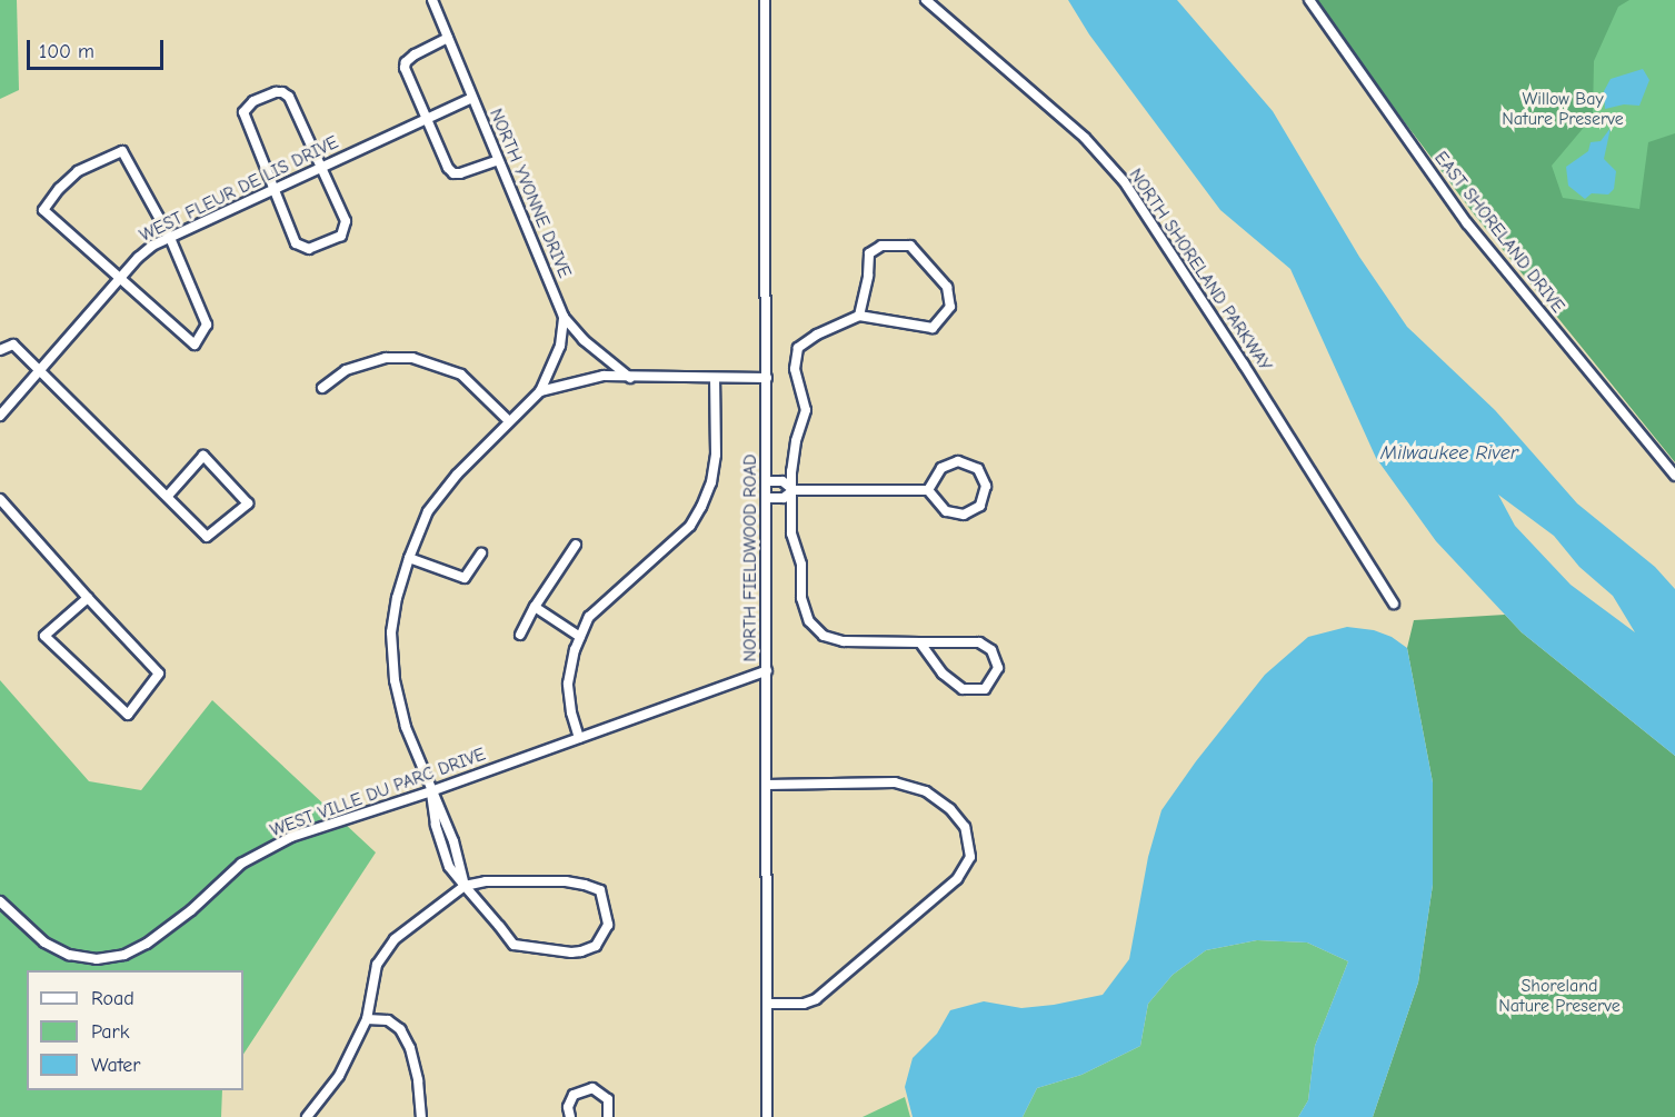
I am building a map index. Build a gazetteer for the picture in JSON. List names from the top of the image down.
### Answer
{
  "streets": {
    "street": [
      "WEST FLEUR DE LIS DRIVE",
      "NORTH YVONNE DRIVE",
      "EAST SHORELAND DRIVE",
      "NORTH SHORELAND PARKWAY",
      "NORTH FIELDWOOD ROAD",
      "WEST VILLE DU PARC DRIVE"
    ]
  },
  "crossings": [
    ["WEST FLEUR DE LIS DRIVE", "NORTH YVONNE DRIVE"],
    ["NORTH FIELDWOOD ROAD", "WEST VILLE DU PARC DRIVE"]
  ],
  "water": ["Milwaukee River"],
  "parks": ["Willow Bay Nature Preserve", "Shoreland Nature Preserve"],
  "legend": ["Road", "Park", "Water"],
  "scale_bar": "100 m"
}
